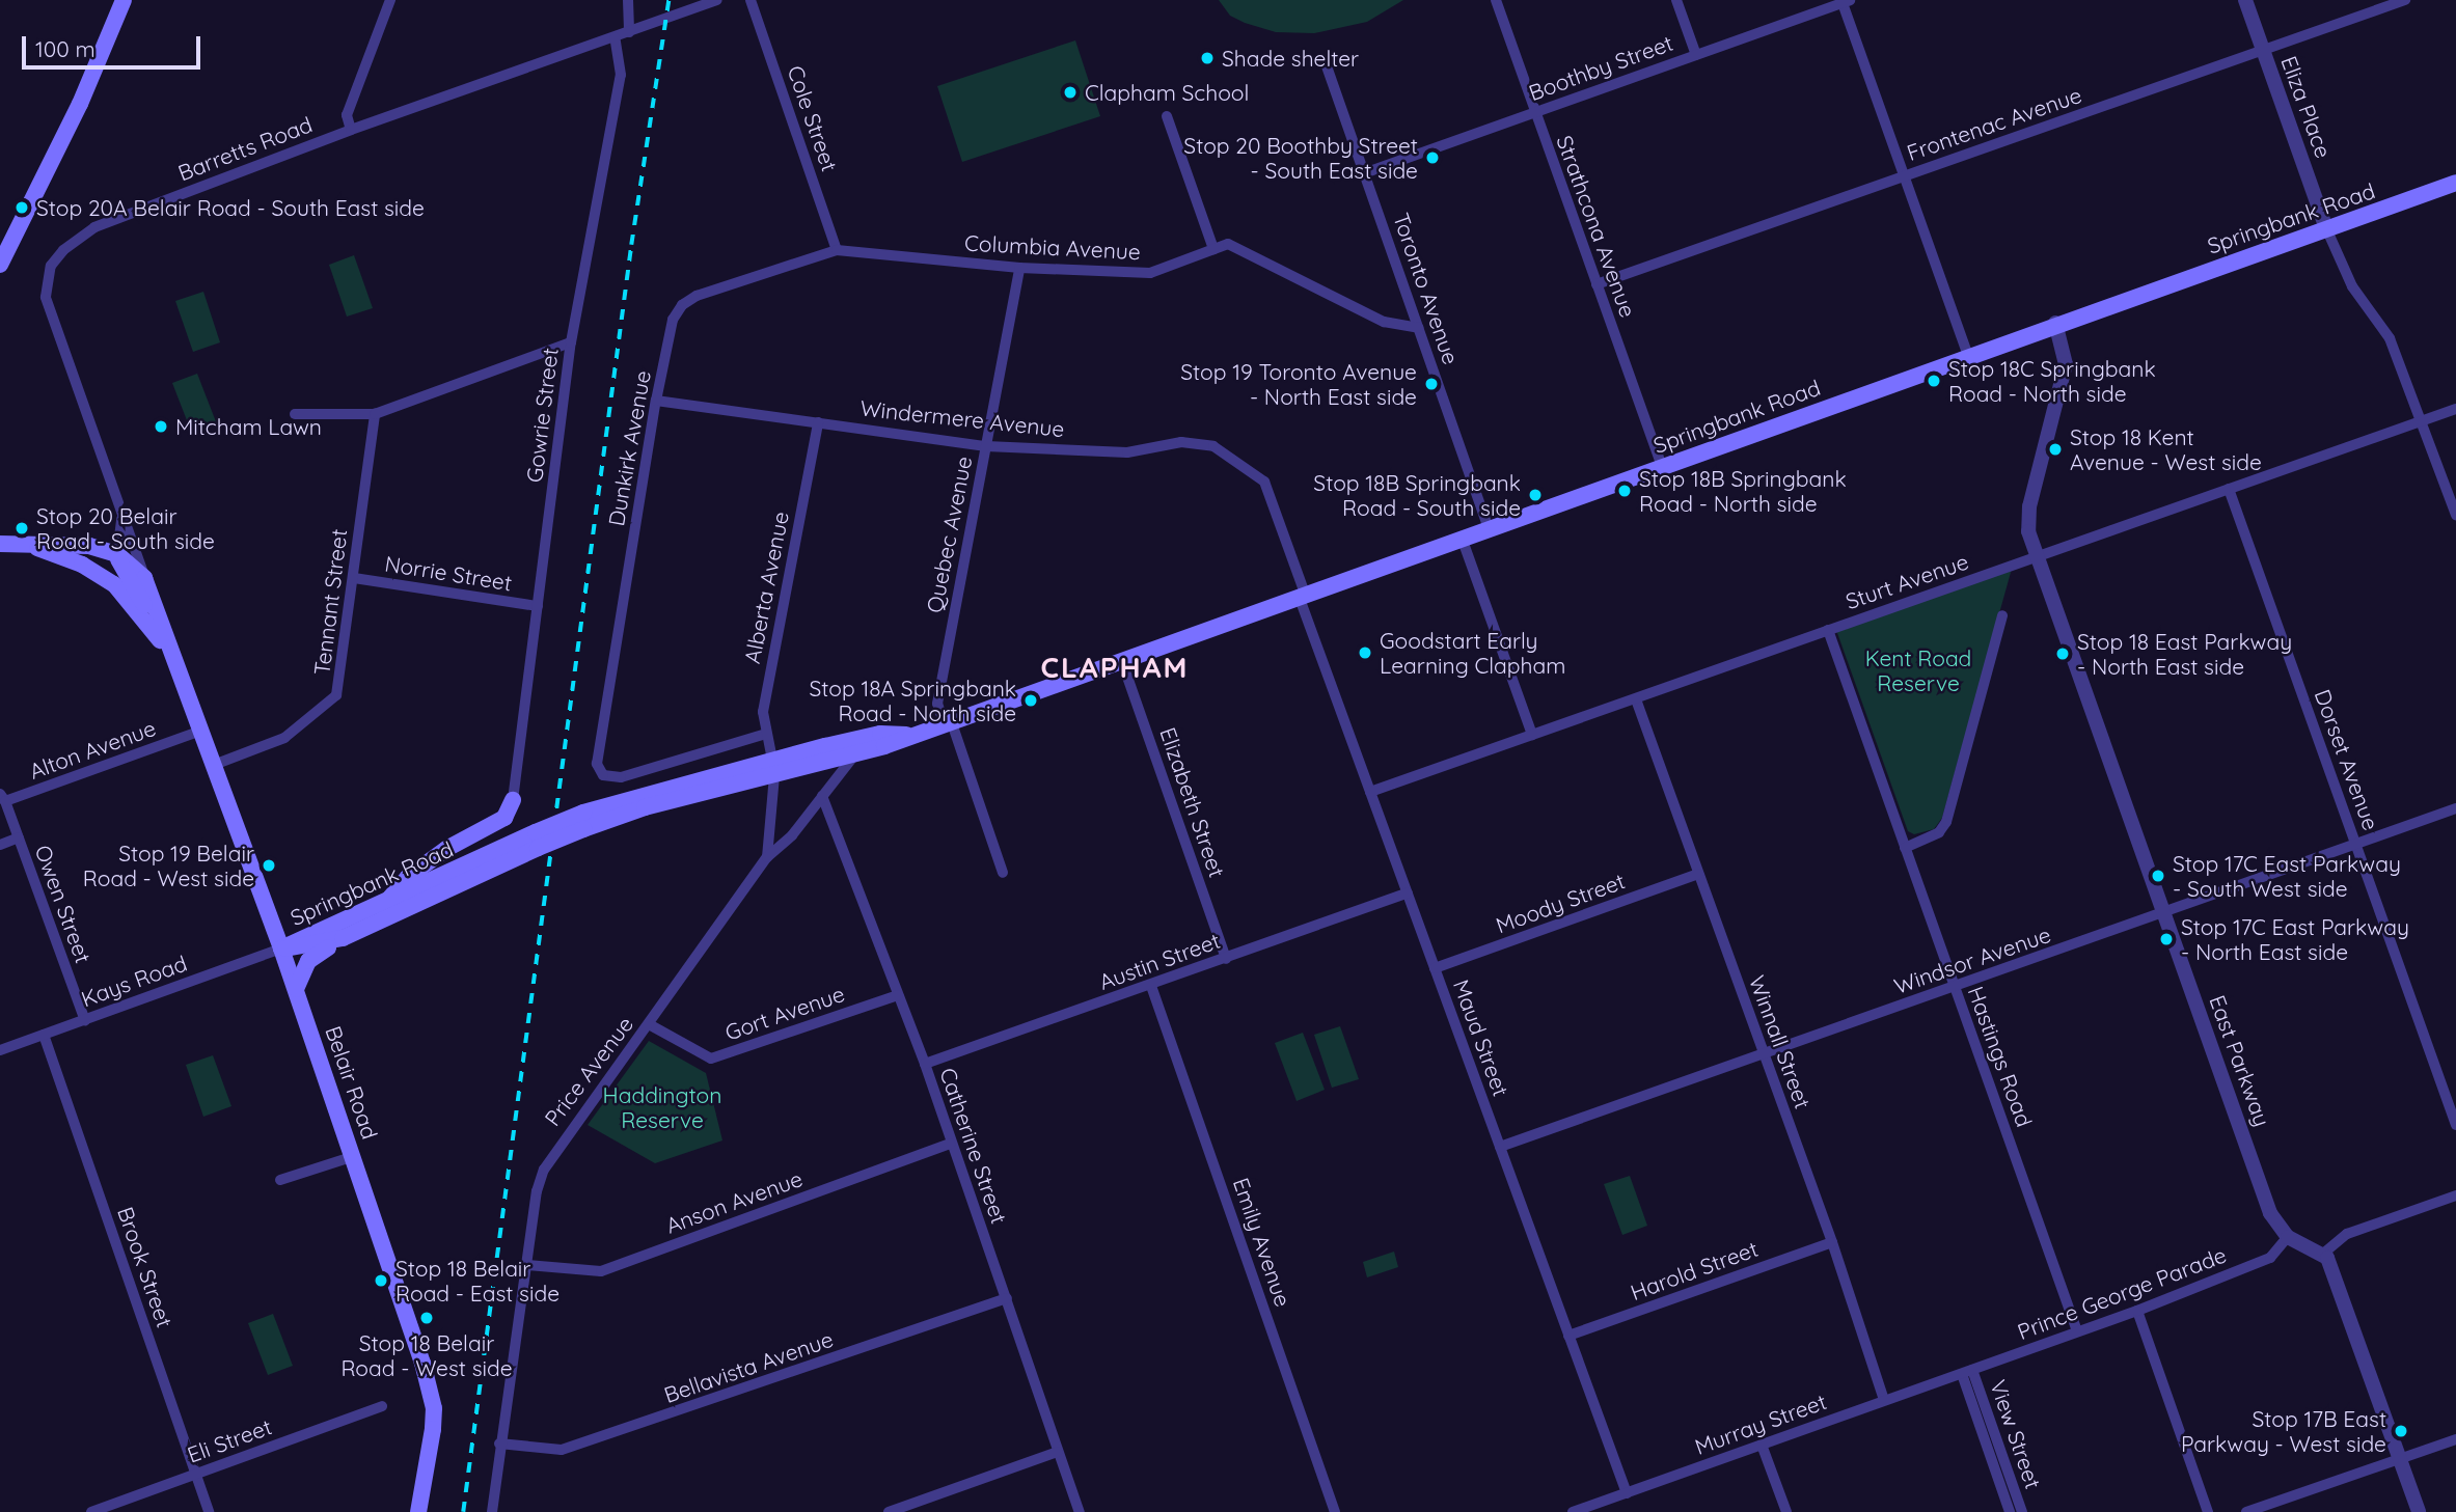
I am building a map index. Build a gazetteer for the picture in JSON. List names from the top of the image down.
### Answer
{
  "streets": {
    "main road": ["Springbank Road", "Belair Road"],
    "street": [
      "Boothby Street",
      "Eliza Place",
      "Cole Street",
      "Frontenac Avenue",
      "Barretts Road",
      "Strathcona Avenue",
      "Columbia Avenue",
      "Toronto Avenue",
      "Gowrie Street",
      "Windermere Avenue",
      "Dunkirk Avenue",
      "Quebec Avenue",
      "Norrie Street",
      "Sturt Avenue",
      "Alberta Avenue",
      "Tennant Street",
      "Alton Avenue",
      "Dorset Avenue",
      "Elizabeth Street",
      "Moody Street",
      "Owen Street",
      "Windsor Avenue",
      "Austin Street",
      "Kays Road",
      "Gort Avenue",
      "Maud Street",
      "Winnall Street",
      "Hastings Road",
      "East Parkway",
      "Price Avenue",
      "Catherine Street",
      "Anson Avenue",
      "Emily Avenue",
      "Brook Street",
      "Harold Street",
      "Prince George Parade",
      "Bellavista Avenue",
      "Murray Street",
      "View Street",
      "Eli Street"
    ]
  },
  "crossings": [
    ["Boothby Street", "Strathcona Avenue"],
    ["Boothby Street", "Toronto Avenue"],
    ["Eliza Place", "Frontenac Avenue"],
    ["Eliza Place", "Springbank Road"],
    ["Cole Street", "Columbia Avenue"],
    ["Cole Street", "Dunkirk Avenue"],
    ["Frontenac Avenue", "Strathcona Avenue"],
    ["Barretts Road", "Gowrie Street"],
    ["Barretts Road", "Belair Road"],
    ["Springbank Road", "Strathcona Avenue"],
    ["Springbank Road", "Toronto Avenue"],
    ["Springbank Road", "Windermere Avenue"],
    ["Springbank Road", "Quebec Avenue"],
    ["Springbank Road", "Alberta Avenue"],
    ["Springbank Road", "Elizabeth Street"],
    ["Springbank Road", "Kays Road"],
    ["Springbank Road", "Maud Street"],
    ["Springbank Road", "East Parkway"],
    ["Springbank Road", "Price Avenue"],
    ["Springbank Road", "Belair Road"],
    ["Columbia Avenue", "Toronto Avenue"],
    ["Columbia Avenue", "Dunkirk Avenue"],
    ["Columbia Avenue", "Quebec Avenue"],
    ["Gowrie Street", "Norrie Street"],
    ["Windermere Avenue", "Dunkirk Avenue"],
    ["Windermere Avenue", "Quebec Avenue"],
    ["Windermere Avenue", "Alberta Avenue"],
    ["Windermere Avenue", "Maud Street"],
    ["Dunkirk Avenue", "Alberta Avenue"],
    ["Norrie Street", "Tennant Street"],
    ["Sturt Avenue", "Dorset Avenue"],
    ["Sturt Avenue", "Maud Street"],
    ["Sturt Avenue", "Winnall Street"],
    ["Sturt Avenue", "Hastings Road"],
    ["Sturt Avenue", "East Parkway"],
    ["Tennant Street", "Belair Road"],
    ["Alton Avenue", "Owen Street"],
    ["Alton Avenue", "Belair Road"],
    ["Dorset Avenue", "Windsor Avenue"],
    ["Elizabeth Street", "Austin Street"],
    ["Moody Street", "Maud Street"],
    ["Moody Street", "Winnall Street"],
    ["Owen Street", "Kays Road"],
    ["Windsor Avenue", "Maud Street"],
    ["Windsor Avenue", "Winnall Street"],
    ["Windsor Avenue", "Hastings Road"],
    ["Windsor Avenue", "East Parkway"],
    ["Austin Street", "Maud Street"],
    ["Austin Street", "Catherine Street"],
    ["Austin Street", "Emily Avenue"],
    ["Kays Road", "Belair Road"],
    ["Kays Road", "Brook Street"],
    ["Gort Avenue", "Price Avenue"],
    ["Gort Avenue", "Catherine Street"],
    ["Maud Street", "Harold Street"],
    ["Maud Street", "Murray Street"],
    ["Winnall Street", "Harold Street"],
    ["Winnall Street", "Murray Street"],
    ["Hastings Road", "Prince George Parade"],
    ["East Parkway", "Prince George Parade"],
    ["Price Avenue", "Catherine Street"],
    ["Price Avenue", "Anson Avenue"],
    ["Price Avenue", "Bellavista Avenue"],
    ["Catherine Street", "Anson Avenue"],
    ["Catherine Street", "Bellavista Avenue"],
    ["Brook Street", "Eli Street"],
    ["Prince George Parade", "Murray Street"],
    ["Prince George Parade", "View Street"],
    ["Murray Street", "View Street"]
  ],
  "districts": ["CLAPHAM"],
  "parks": ["Kent Road Reserve", "Haddington Reserve"],
  "places": [
    "Shade shelter",
    "Clapham School",
    "Stop 20 Boothby Street - South East side",
    "Stop 20A Belair Road - South East side",
    "Stop 18C Springbank Road - North side",
    "Stop 19 Toronto Avenue - North East side",
    "Mitcham Lawn",
    "Stop 18 Kent Avenue - West side",
    "Stop 18B Springbank Road - North side",
    "Stop 18B Springbank Road - South side",
    "Stop 20 Belair Road - South side",
    "Goodstart Early Learning Clapham",
    "Stop 18 East Parkway - North East side",
    "Stop 18A Springbank Road - North side",
    "Stop 19 Belair Road - West side",
    "Stop 17C East Parkway - South West side",
    "Stop 17C East Parkway - North East side",
    "Stop 18 Belair Road - East side",
    "Stop 18 Belair Road - West side",
    "Stop 17B East Parkway - West side"
  ],
  "scale_bar": "100 m"
}
